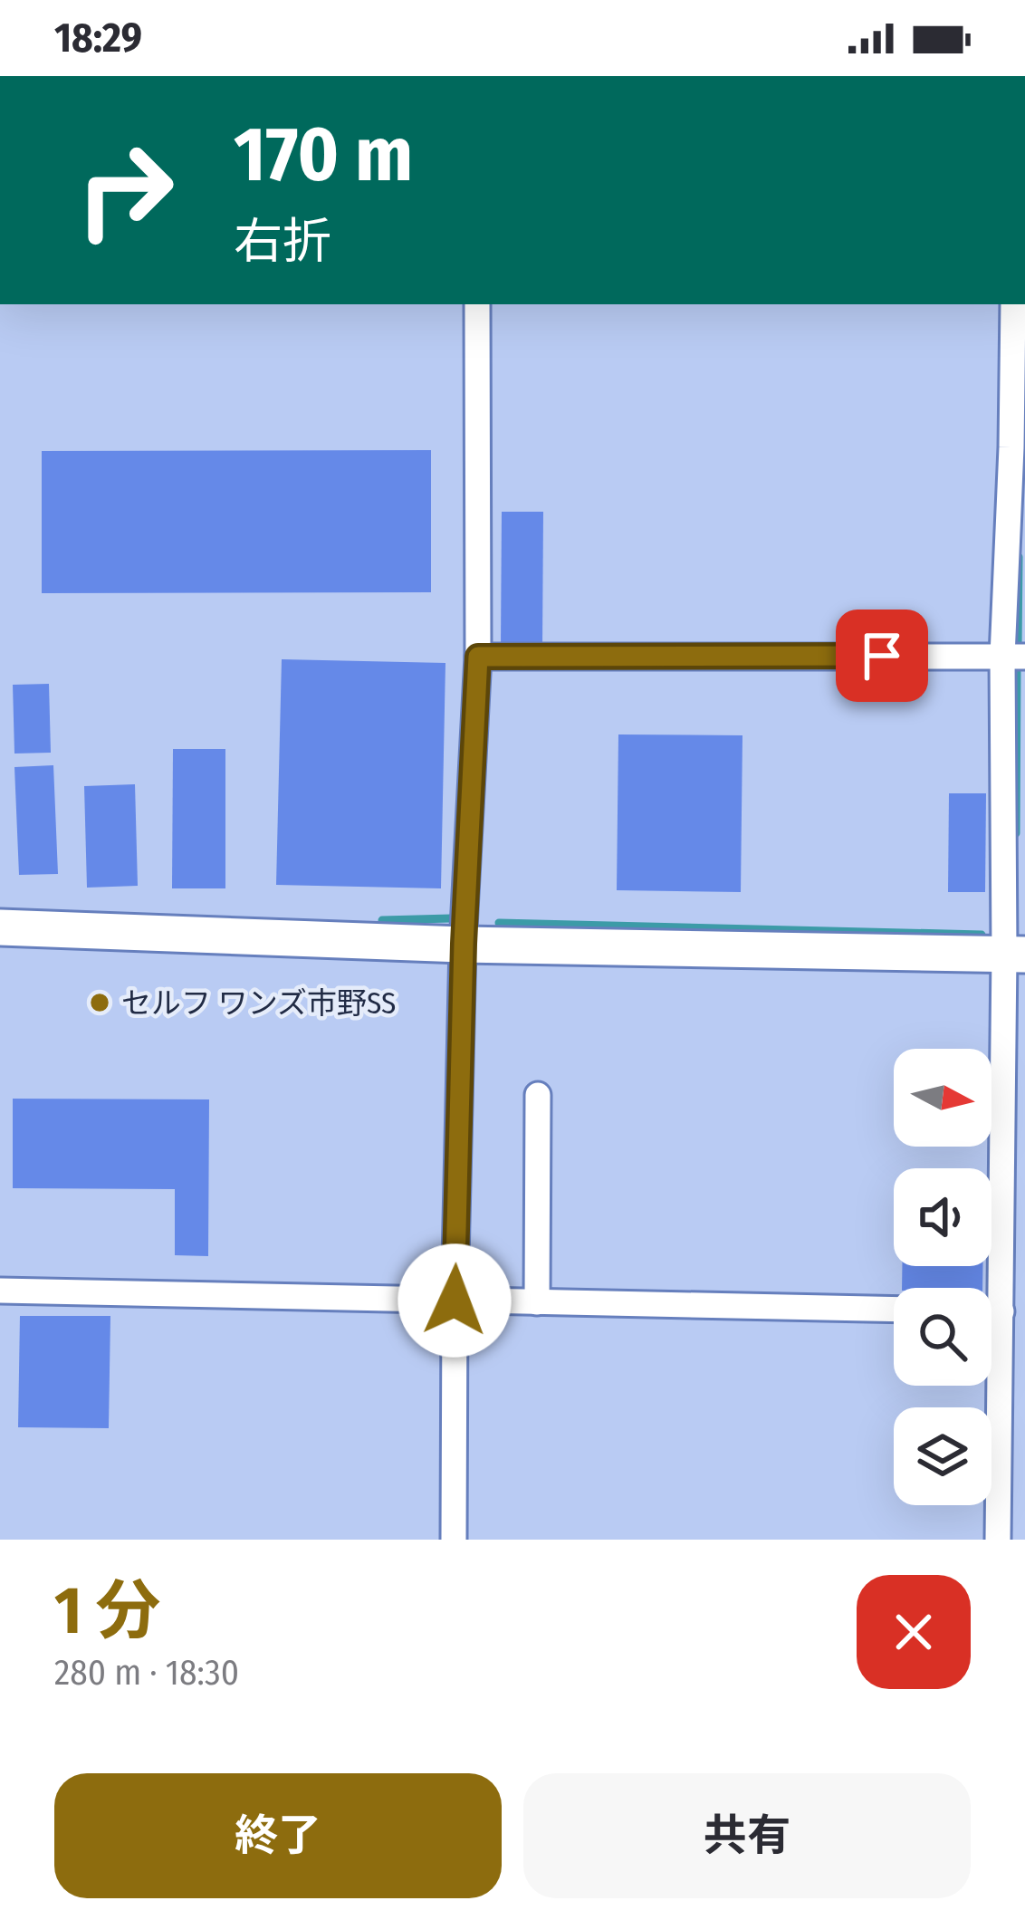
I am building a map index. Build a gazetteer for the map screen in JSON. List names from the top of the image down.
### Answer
{
  "places": ["セルフ ワンズ市野SS"],
  "north": "right",
  "page": {
    "status": "18:29",
    "turn": ["170 m", "右折"],
    "heading": ["1 分", "280 m · 18:30"],
    "buttons": ["終了", "共有"]
  }
}
